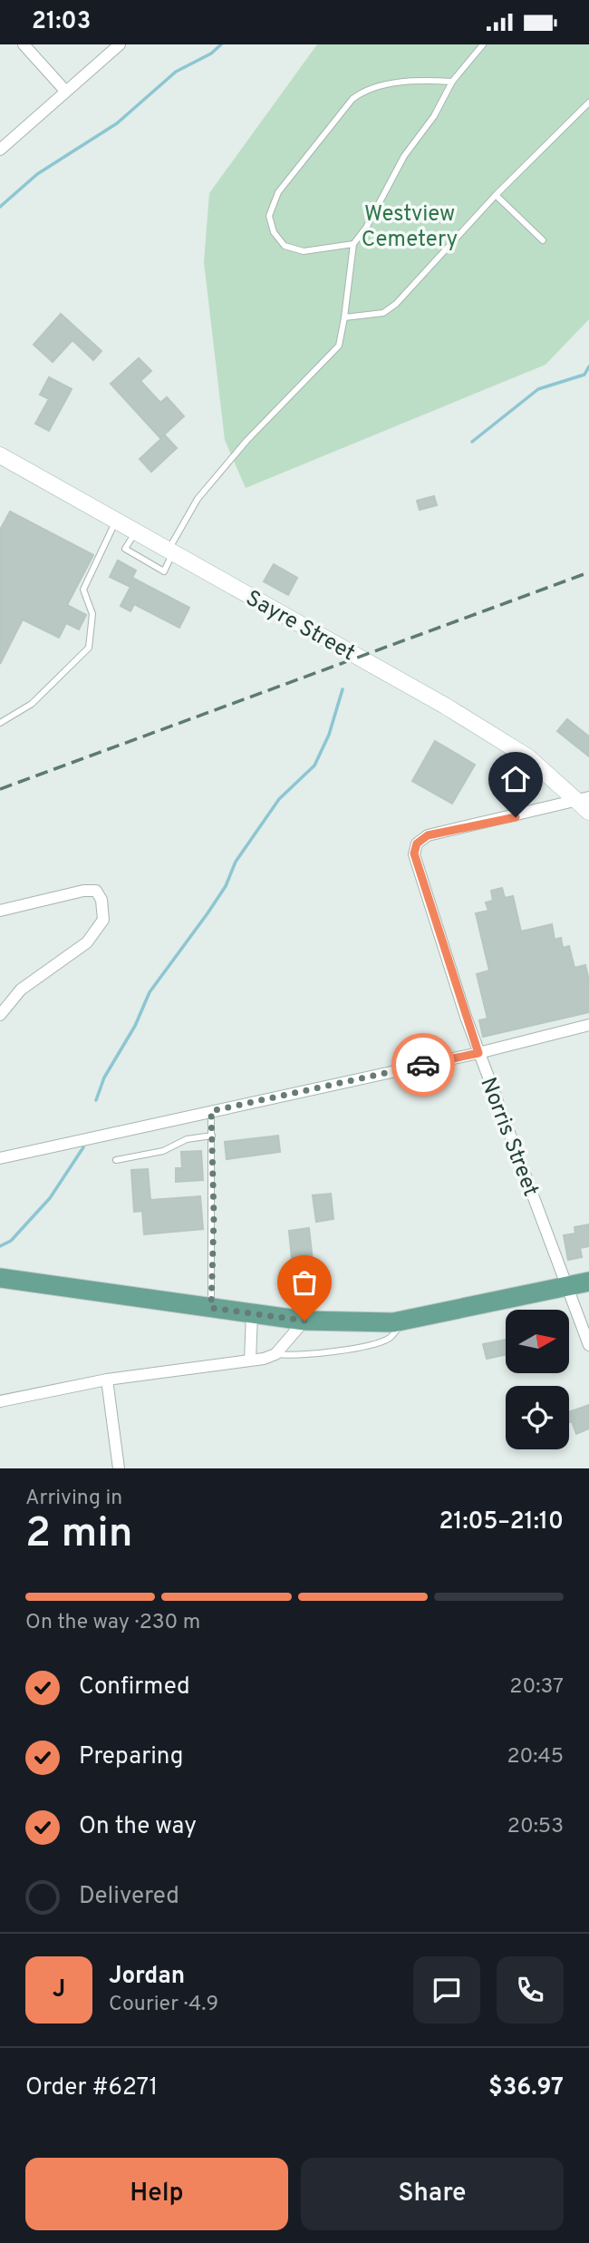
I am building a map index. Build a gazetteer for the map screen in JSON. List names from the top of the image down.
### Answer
{
  "streets": {
    "main road": ["Sayre Street"],
    "street": ["Norris Street"]
  },
  "crossings": [
    ["Sayre Street", "Norris Street"]
  ],
  "parks": ["Westview Cemetery"],
  "north": "right",
  "page": {
    "status": "21:03",
    "heading": ["2 min", "Arriving in", "21:05–21:10"],
    "panel": [
      "Jordan",
      "Courier · 4.9",
      "Order #6271",
      "$36.97"
    ],
    "bar": "On the way · 230 m",
    "list": [
      ["Confirmed", "20:37"],
      ["Preparing", "20:45"],
      ["On the way", "20:53"],
      "Delivered"
    ],
    "round": "J",
    "buttons": ["Help", "Share"]
  }
}
